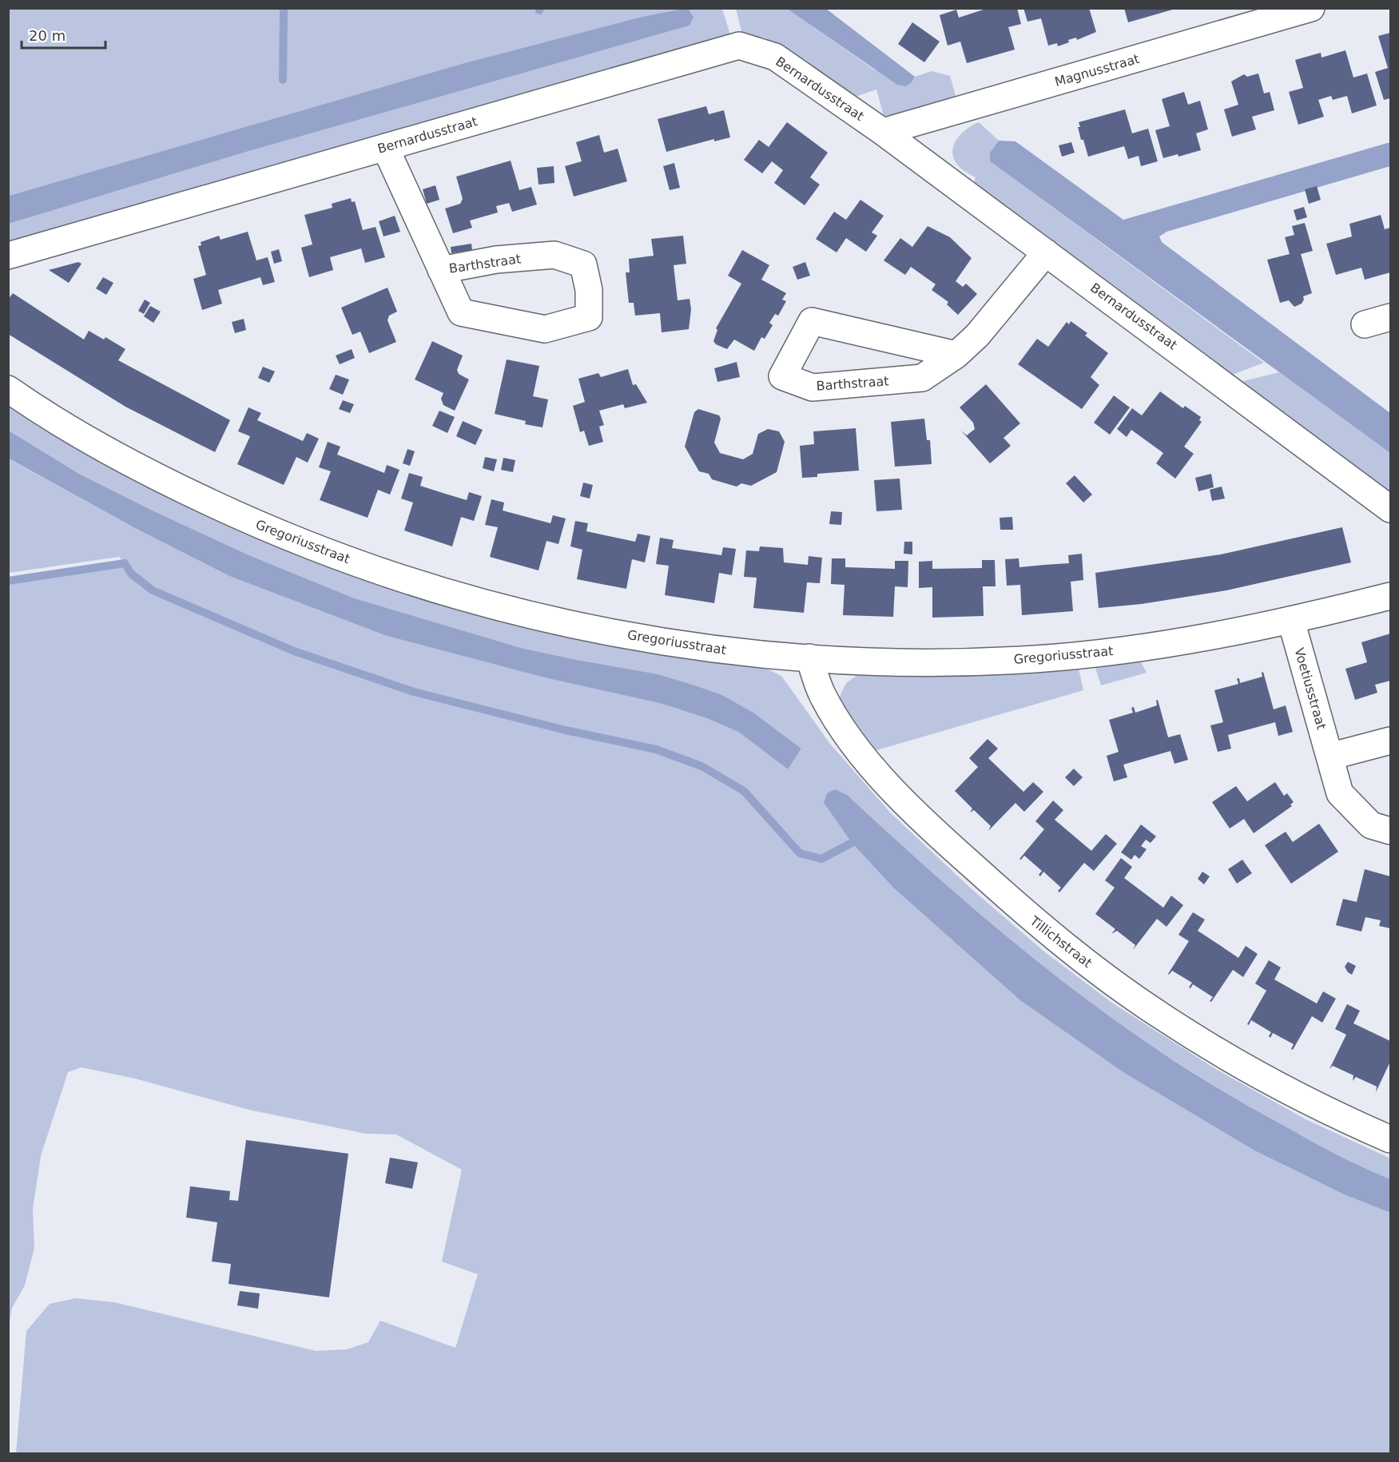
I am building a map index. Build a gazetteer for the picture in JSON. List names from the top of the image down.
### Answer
{
  "streets": {
    "street": [
      "Magnusstraat",
      "Bernardusstraat",
      "Barthstraat",
      "Gregoriusstraat",
      "Voetiusstraat",
      "Tillichstraat"
    ]
  },
  "crossings": [
    ["Magnusstraat", "Bernardusstraat"],
    ["Bernardusstraat", "Barthstraat"],
    ["Gregoriusstraat", "Voetiusstraat"],
    ["Gregoriusstraat", "Tillichstraat"]
  ],
  "scale_bar": "20 m"
}
